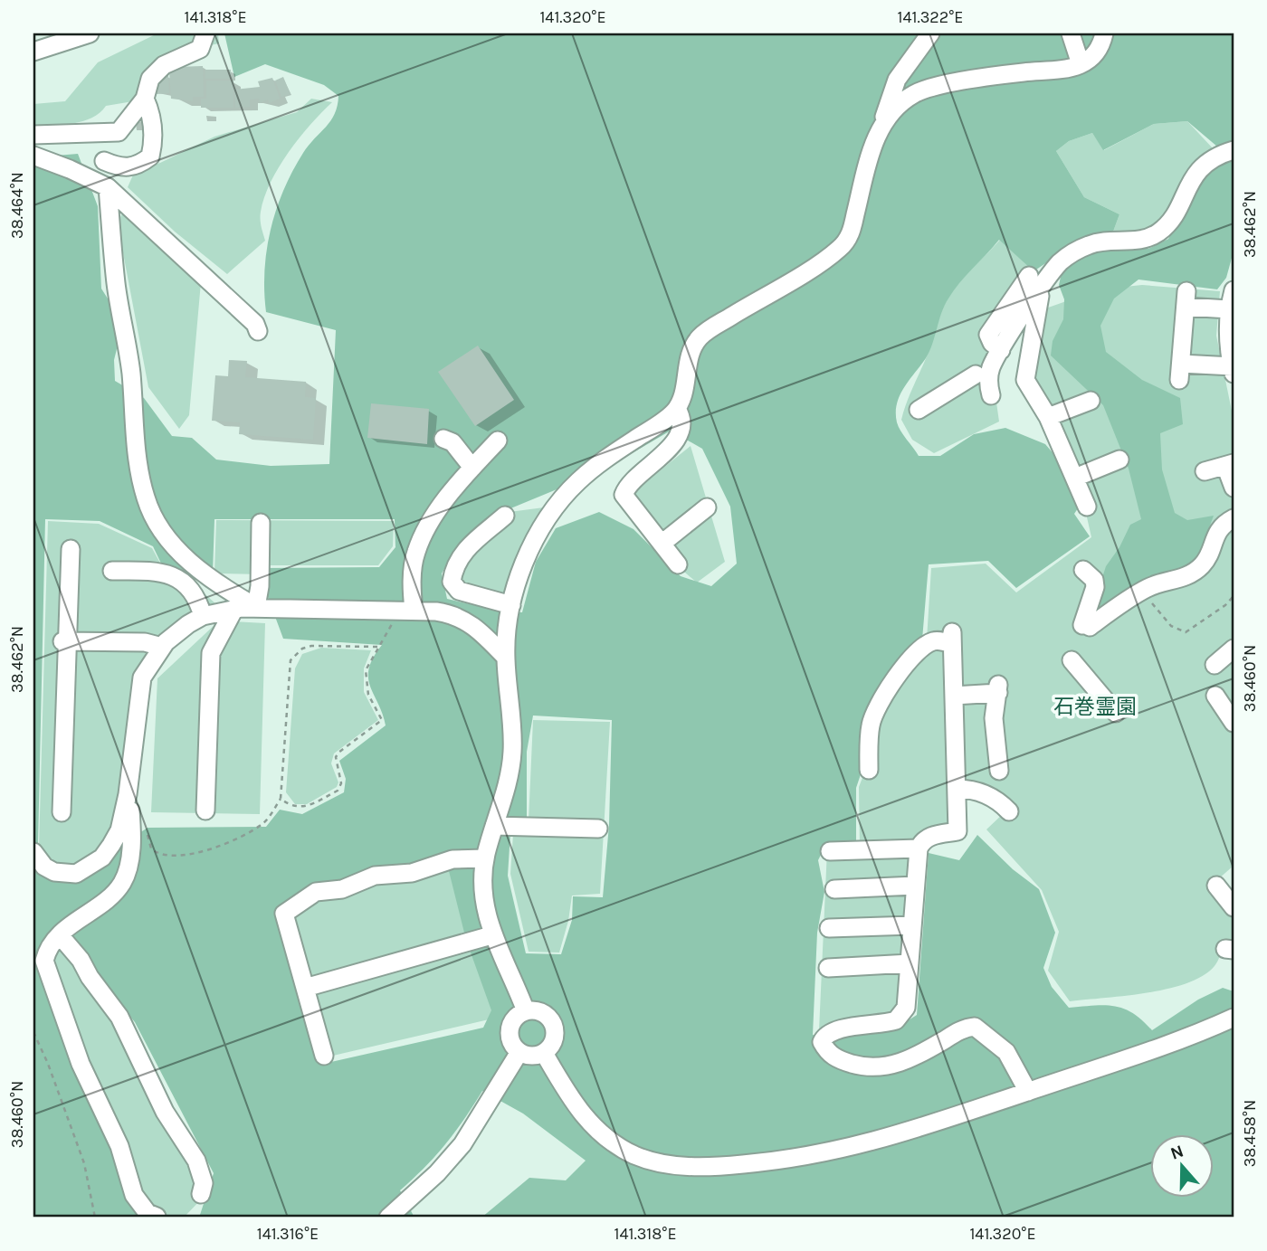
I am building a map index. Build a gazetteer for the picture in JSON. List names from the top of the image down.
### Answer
{
  "parks": ["石巻霊園"],
  "north": "top",
  "coordinates": [
    "141.318°E",
    "141.320°E",
    "141.322°E",
    "38.464°N",
    "38.462°N",
    "38.460°N",
    "38.458°N",
    "141.316°E"
  ]
}
